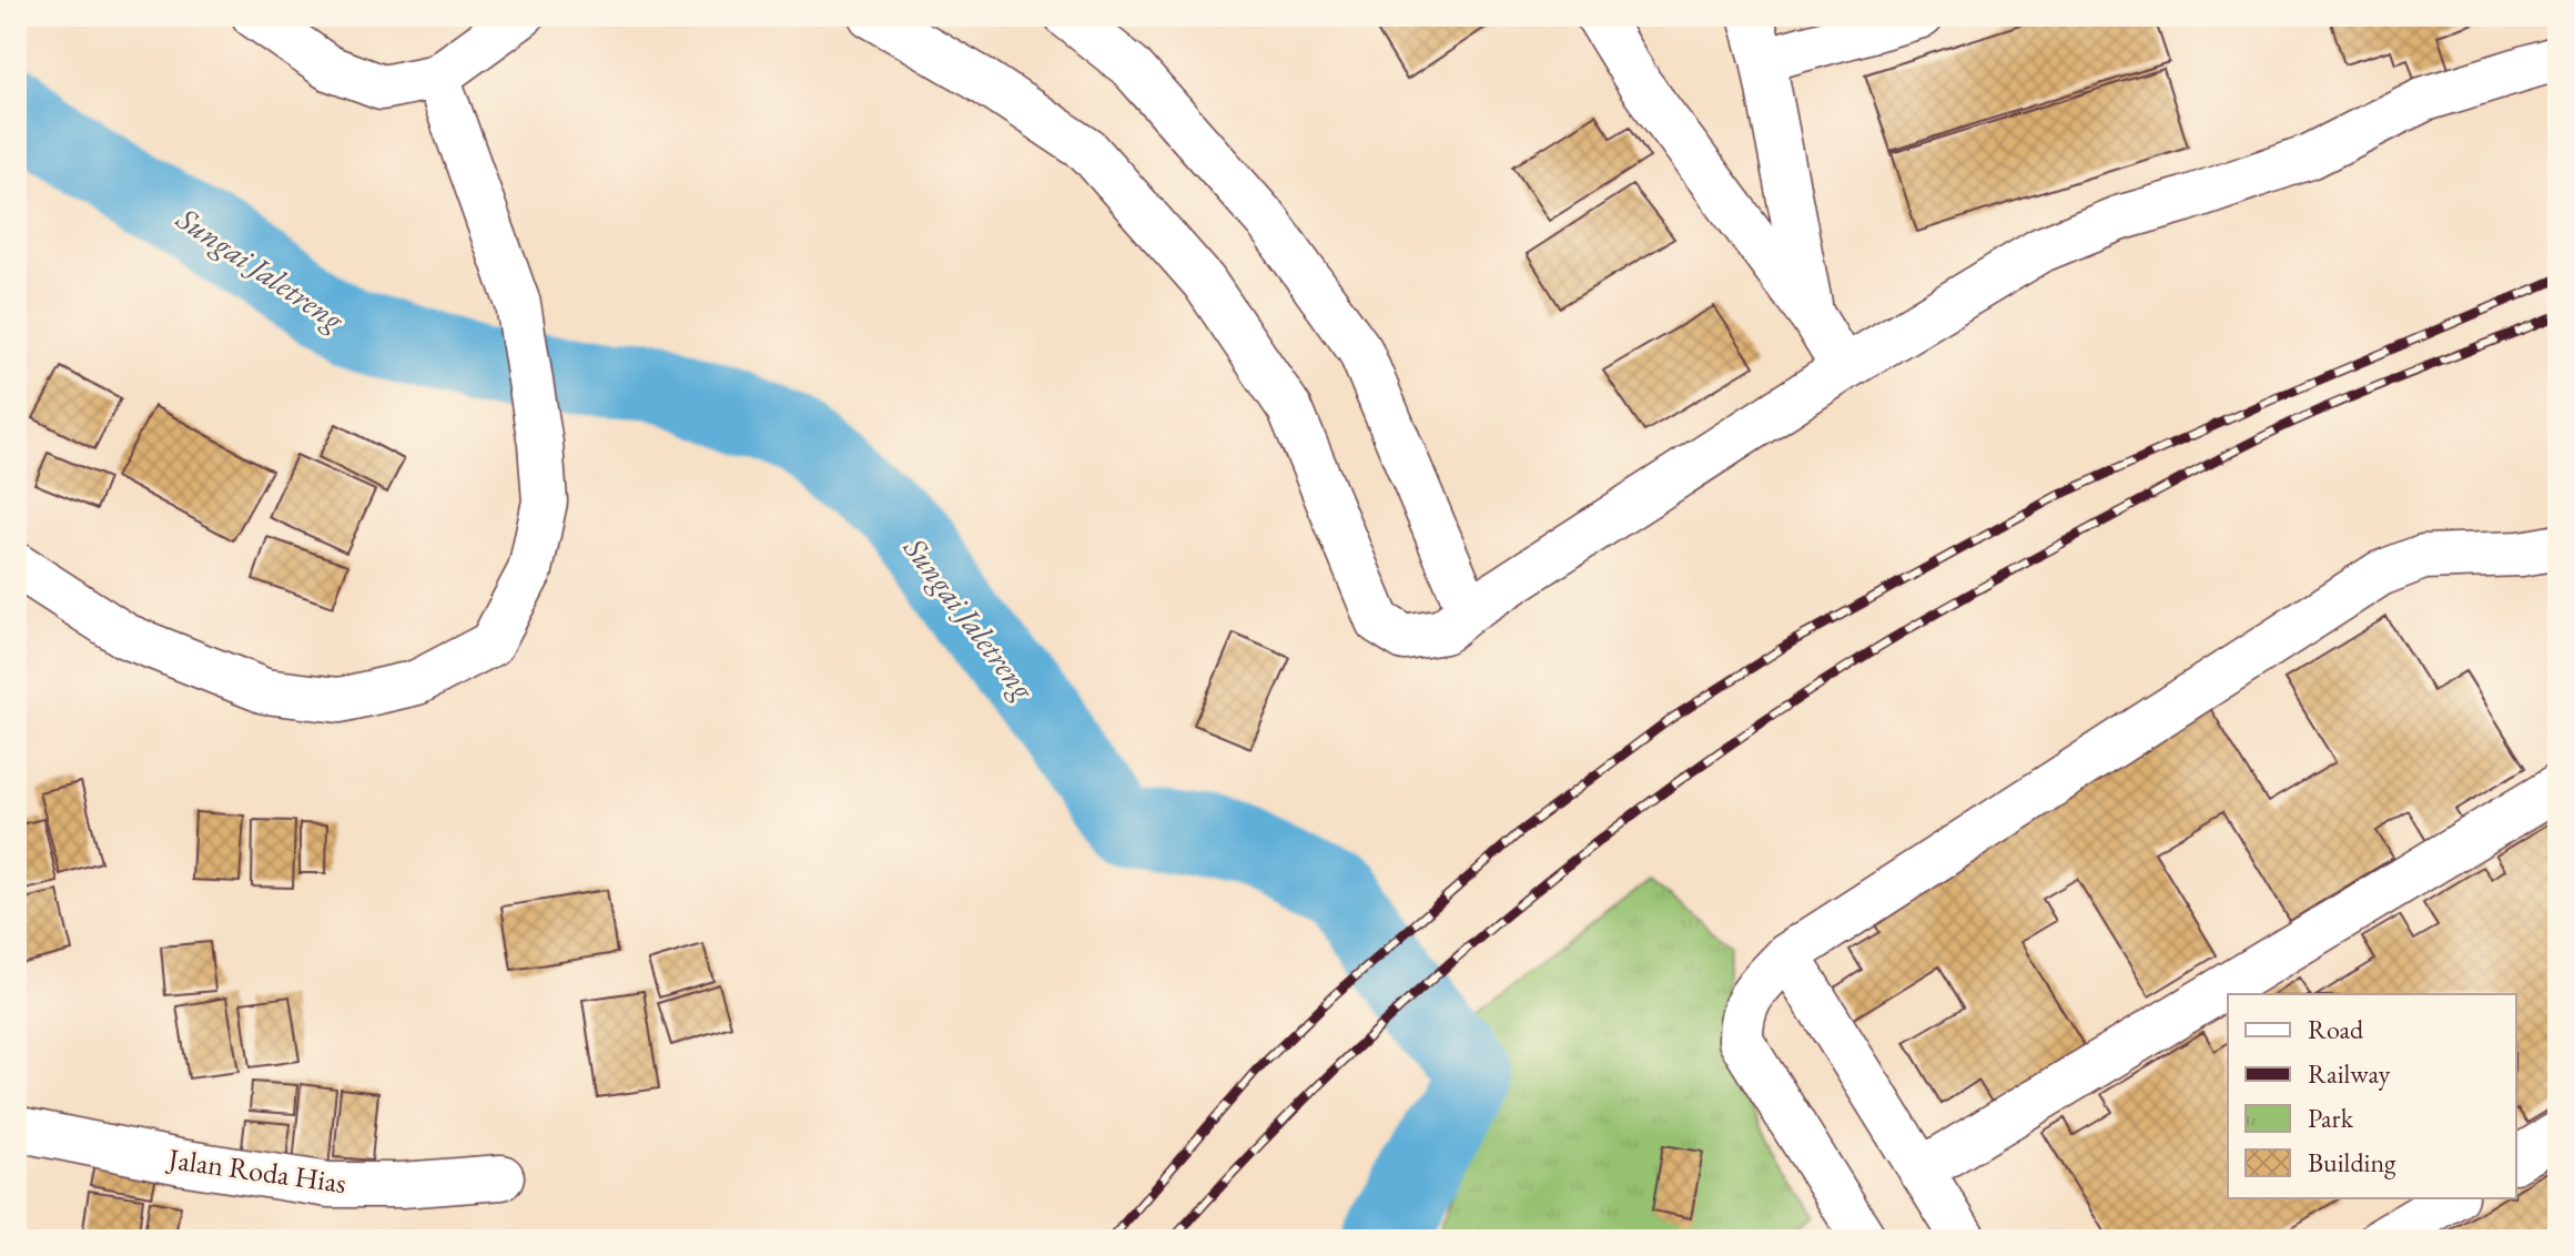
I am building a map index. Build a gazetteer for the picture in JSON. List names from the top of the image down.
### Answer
{
  "streets": {
    "street": ["Jalan Roda Hias"]
  },
  "water": ["Sungai Jaletreng"],
  "legend": [
    "Road",
    "Railway",
    "Park",
    "Building"
  ]
}
